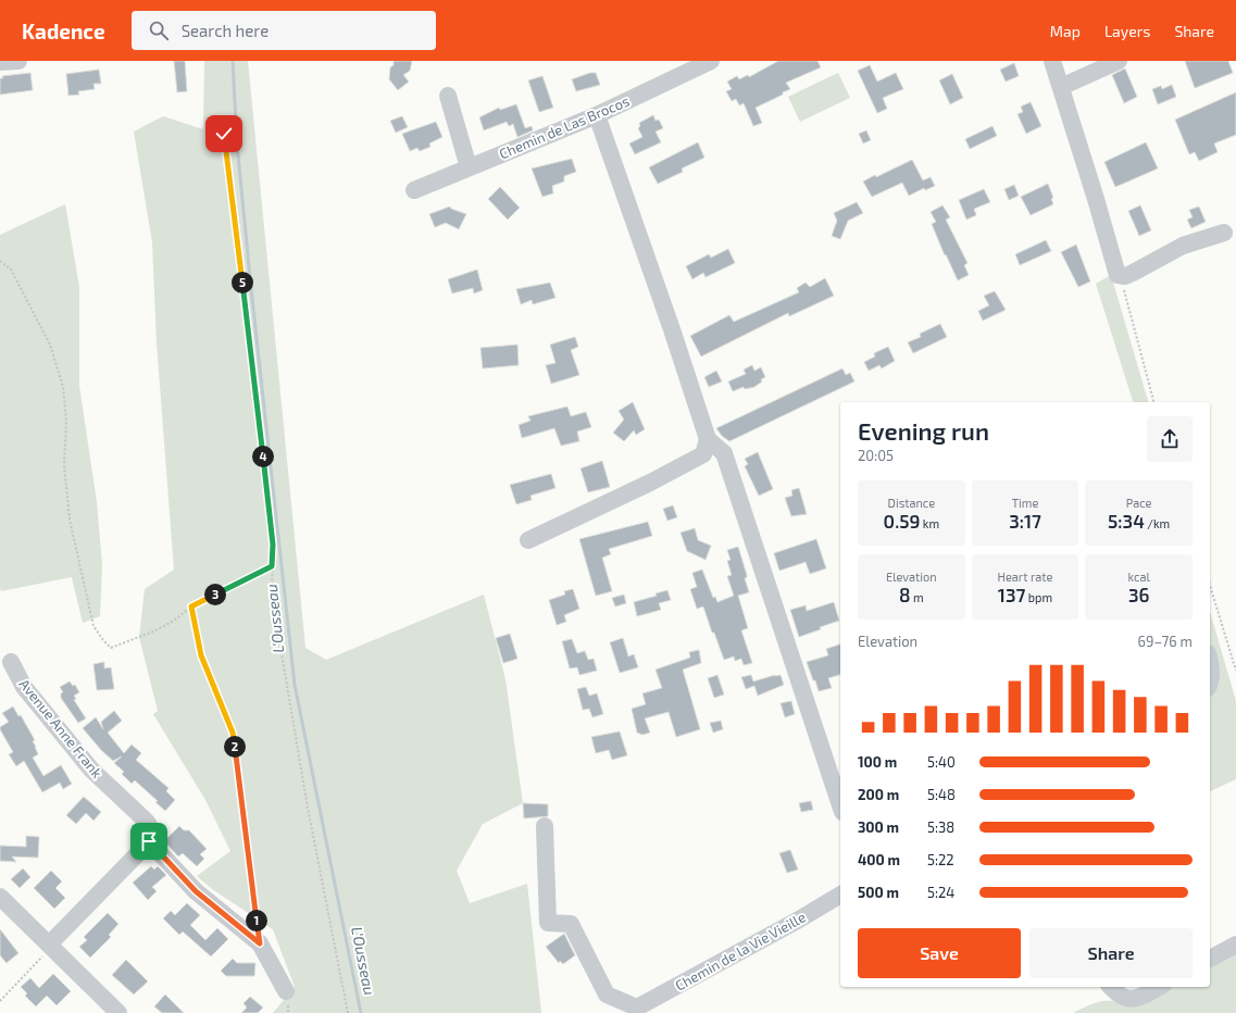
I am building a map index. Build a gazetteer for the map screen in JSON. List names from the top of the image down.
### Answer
{
  "streets": {
    "street": ["Chemin de Las Brocos", "Avenue Anne Frank", "Chemin de la Vie Vieille"]
  },
  "water": ["L'Ousseau"],
  "page": {
    "header": "Kadence",
    "search": "Search here",
    "nav": ["Map", "Layers", "Share"],
    "pins": [
      "5",
      "4",
      "3",
      "2",
      "1"
    ],
    "heading": ["Evening run", "20:05"],
    "stats": [
      ["Distance", "0.59 km"],
      ["Time", "3:17"],
      ["Pace", "5:34 /km"],
      ["Elevation", "8 m"],
      ["Heart rate", "137 bpm"],
      ["kcal", "36"]
    ],
    "chart": ["Elevation", "69–76 m"],
    "list": [
      {
        "name": "100 m",
        "note": "5:40"
      },
      {
        "name": "200 m",
        "note": "5:48"
      },
      {
        "name": "300 m",
        "note": "5:38"
      },
      {
        "name": "400 m",
        "note": "5:22"
      },
      {
        "name": "500 m",
        "note": "5:24"
      }
    ],
    "buttons": ["Save", "Share"]
  }
}
